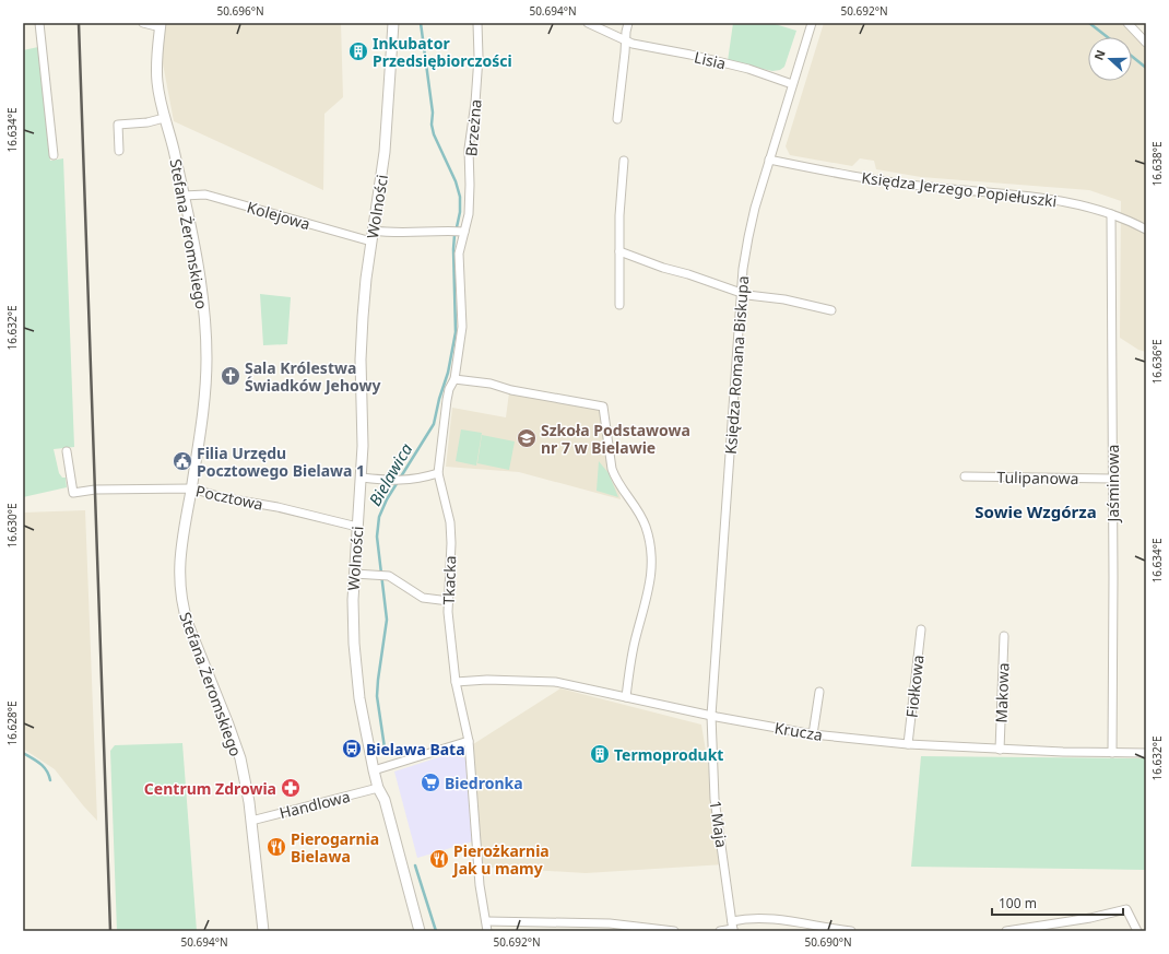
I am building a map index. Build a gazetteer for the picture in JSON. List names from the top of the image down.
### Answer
{
  "streets": {
    "street": [
      "Lisia",
      "Brzeżna",
      "Księdza Jerzego Popiełuszki",
      "Wolności",
      "Kolejowa",
      "Stefana Żeromskiego",
      "Księdza Romana Biskupa",
      "Tulipanowa",
      "Jaśminowa",
      "Pocztowa",
      "Tkacka",
      "Fiołkowa",
      "Makowa",
      "Krucza",
      "Handlowa",
      "1 Maja"
    ]
  },
  "crossings": [
    ["Lisia", "Księdza Romana Biskupa"],
    ["Brzeżna", "Tkacka"],
    ["Księdza Jerzego Popiełuszki", "Księdza Romana Biskupa"],
    ["Księdza Jerzego Popiełuszki", "Jaśminowa"],
    ["Wolności", "Kolejowa"],
    ["Wolności", "Pocztowa"],
    ["Wolności", "Handlowa"],
    ["Kolejowa", "Stefana Żeromskiego"],
    ["Stefana Żeromskiego", "Pocztowa"],
    ["Stefana Żeromskiego", "Handlowa"],
    ["Księdza Romana Biskupa", "Krucza"],
    ["Księdza Romana Biskupa", "1 Maja"],
    ["Tulipanowa", "Jaśminowa"],
    ["Jaśminowa", "Krucza"],
    ["Tkacka", "Krucza"],
    ["Fiołkowa", "Krucza"],
    ["Makowa", "Krucza"],
    ["Krucza", "1 Maja"]
  ],
  "districts": ["Sowie Wzgórza"],
  "water": ["Bielawica"],
  "places": {
    "building": ["Inkubator Przedsiębiorczości", "Termoprodukt"],
    "church": ["Sala Królestwa Świadków Jehowy"],
    "school or university": ["Szkoła Podstawowa nr 7 w Bielawie"],
    "public building": ["Filia Urzędu Pocztowego Bielawa 1"],
    "bus stop": ["Bielawa Bata"],
    "supermarket": ["Biedronka"],
    "pharmacy": ["Centrum Zdrowia"],
    "restaurant": ["Pierogarnia Bielawa", "Pierożkarnia Jak u mamy"]
  },
  "scale_bar": "100 m",
  "north": "left",
  "coordinates": [
    "50.696°N",
    "50.694°N",
    "50.692°N",
    "16.634°E",
    "16.638°E",
    "16.632°E",
    "16.636°E",
    "16.630°E",
    "16.628°E",
    "50.690°N"
  ]
}
